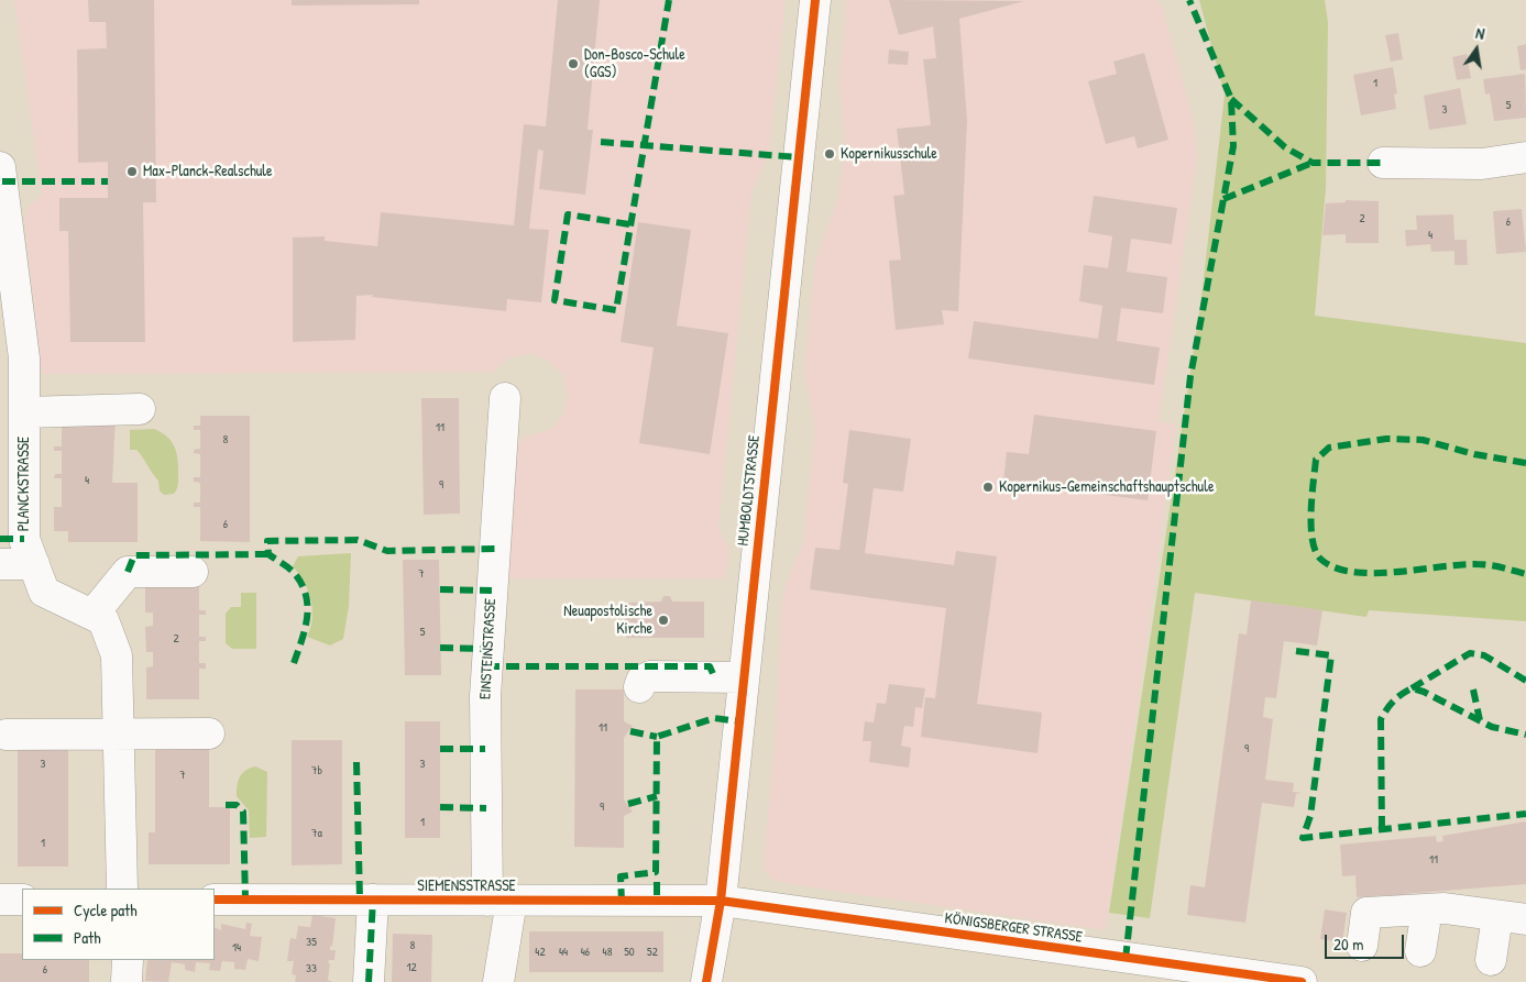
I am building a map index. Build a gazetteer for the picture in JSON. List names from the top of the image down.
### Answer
{
  "streets": {
    "street": [
      "PLANCKSTRASSE",
      "HUMBOLDTSTRASSE",
      "EINSTEINSTRASSE",
      "SIEMENSSTRASSE",
      "KÖNIGSBERGER STRASSE"
    ]
  },
  "crossings": [
    ["HUMBOLDTSTRASSE", "SIEMENSSTRASSE"],
    ["HUMBOLDTSTRASSE", "KÖNIGSBERGER STRASSE"],
    ["EINSTEINSTRASSE", "SIEMENSSTRASSE"],
    ["SIEMENSSTRASSE", "KÖNIGSBERGER STRASSE"]
  ],
  "places": [
    "Don-Bosco-Schule (GGS)",
    "Kopernikusschule",
    "Max-Planck-Realschule",
    "Kopernikus-Gemeinschaftshauptschule",
    "Neuapostolische Kirche"
  ],
  "house_numbers": [
    "1",
    "5",
    "3",
    "2",
    "6",
    "4",
    "11",
    "8",
    "4",
    "9",
    "6",
    "7",
    "5",
    "2",
    "11",
    "9",
    "3",
    "3",
    "7b",
    "7",
    "9",
    "1",
    "7a",
    "1",
    "11",
    "35",
    "8",
    "14",
    "42",
    "44",
    "46",
    "48",
    "50",
    "52",
    "12",
    "33",
    "6"
  ],
  "legend": ["Cycle path", "Path"],
  "scale_bar": "20 m",
  "north": "top"
}
